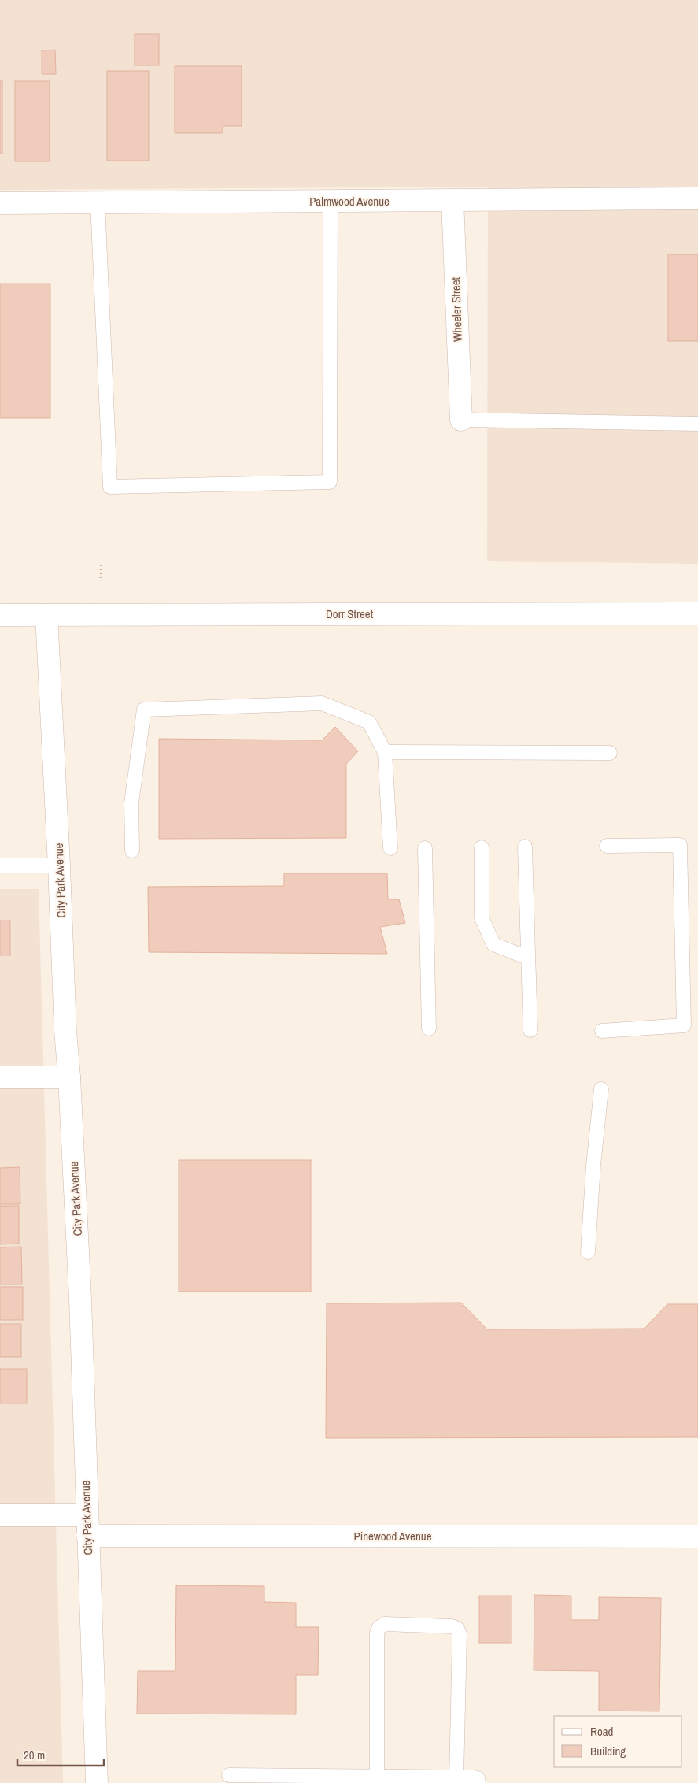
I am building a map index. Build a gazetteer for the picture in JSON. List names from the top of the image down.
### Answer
{
  "streets": {
    "street": [
      "Palmwood Avenue",
      "Wheeler Street",
      "Dorr Street",
      "City Park Avenue",
      "Pinewood Avenue"
    ]
  },
  "crossings": [
    ["Palmwood Avenue", "Wheeler Street"],
    ["Dorr Street", "City Park Avenue"],
    ["City Park Avenue", "Pinewood Avenue"]
  ],
  "legend": ["Road", "Building"],
  "scale_bar": "20 m"
}
